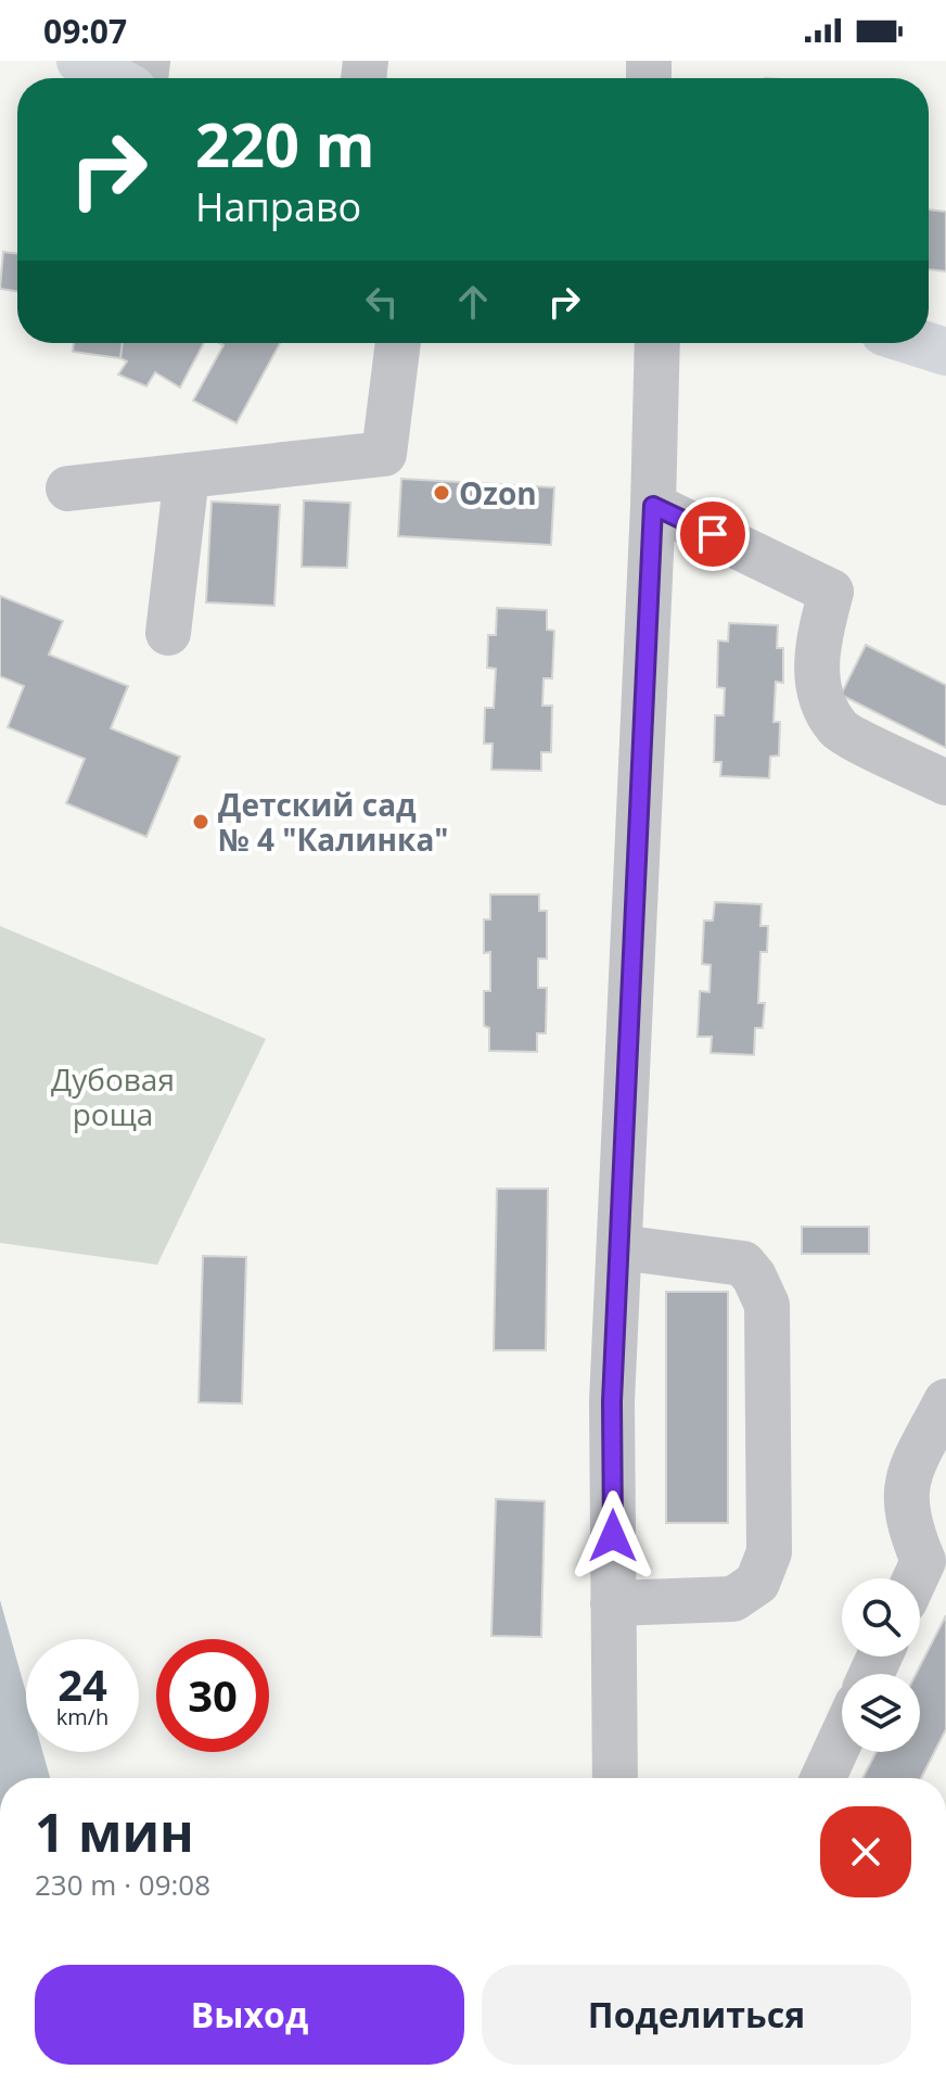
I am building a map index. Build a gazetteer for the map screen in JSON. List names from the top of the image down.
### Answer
{
  "parks": ["Дубовая роща"],
  "places": ["Ozon", "Детский сад № 4 \"Калинка\""],
  "page": {
    "status": "09:07",
    "turn": ["220 m", "Направо"],
    "speed": "24 km/h",
    "limit": "30",
    "heading": ["1 мин", "230 m · 09:08"],
    "buttons": ["Выход", "Поделиться"]
  }
}
